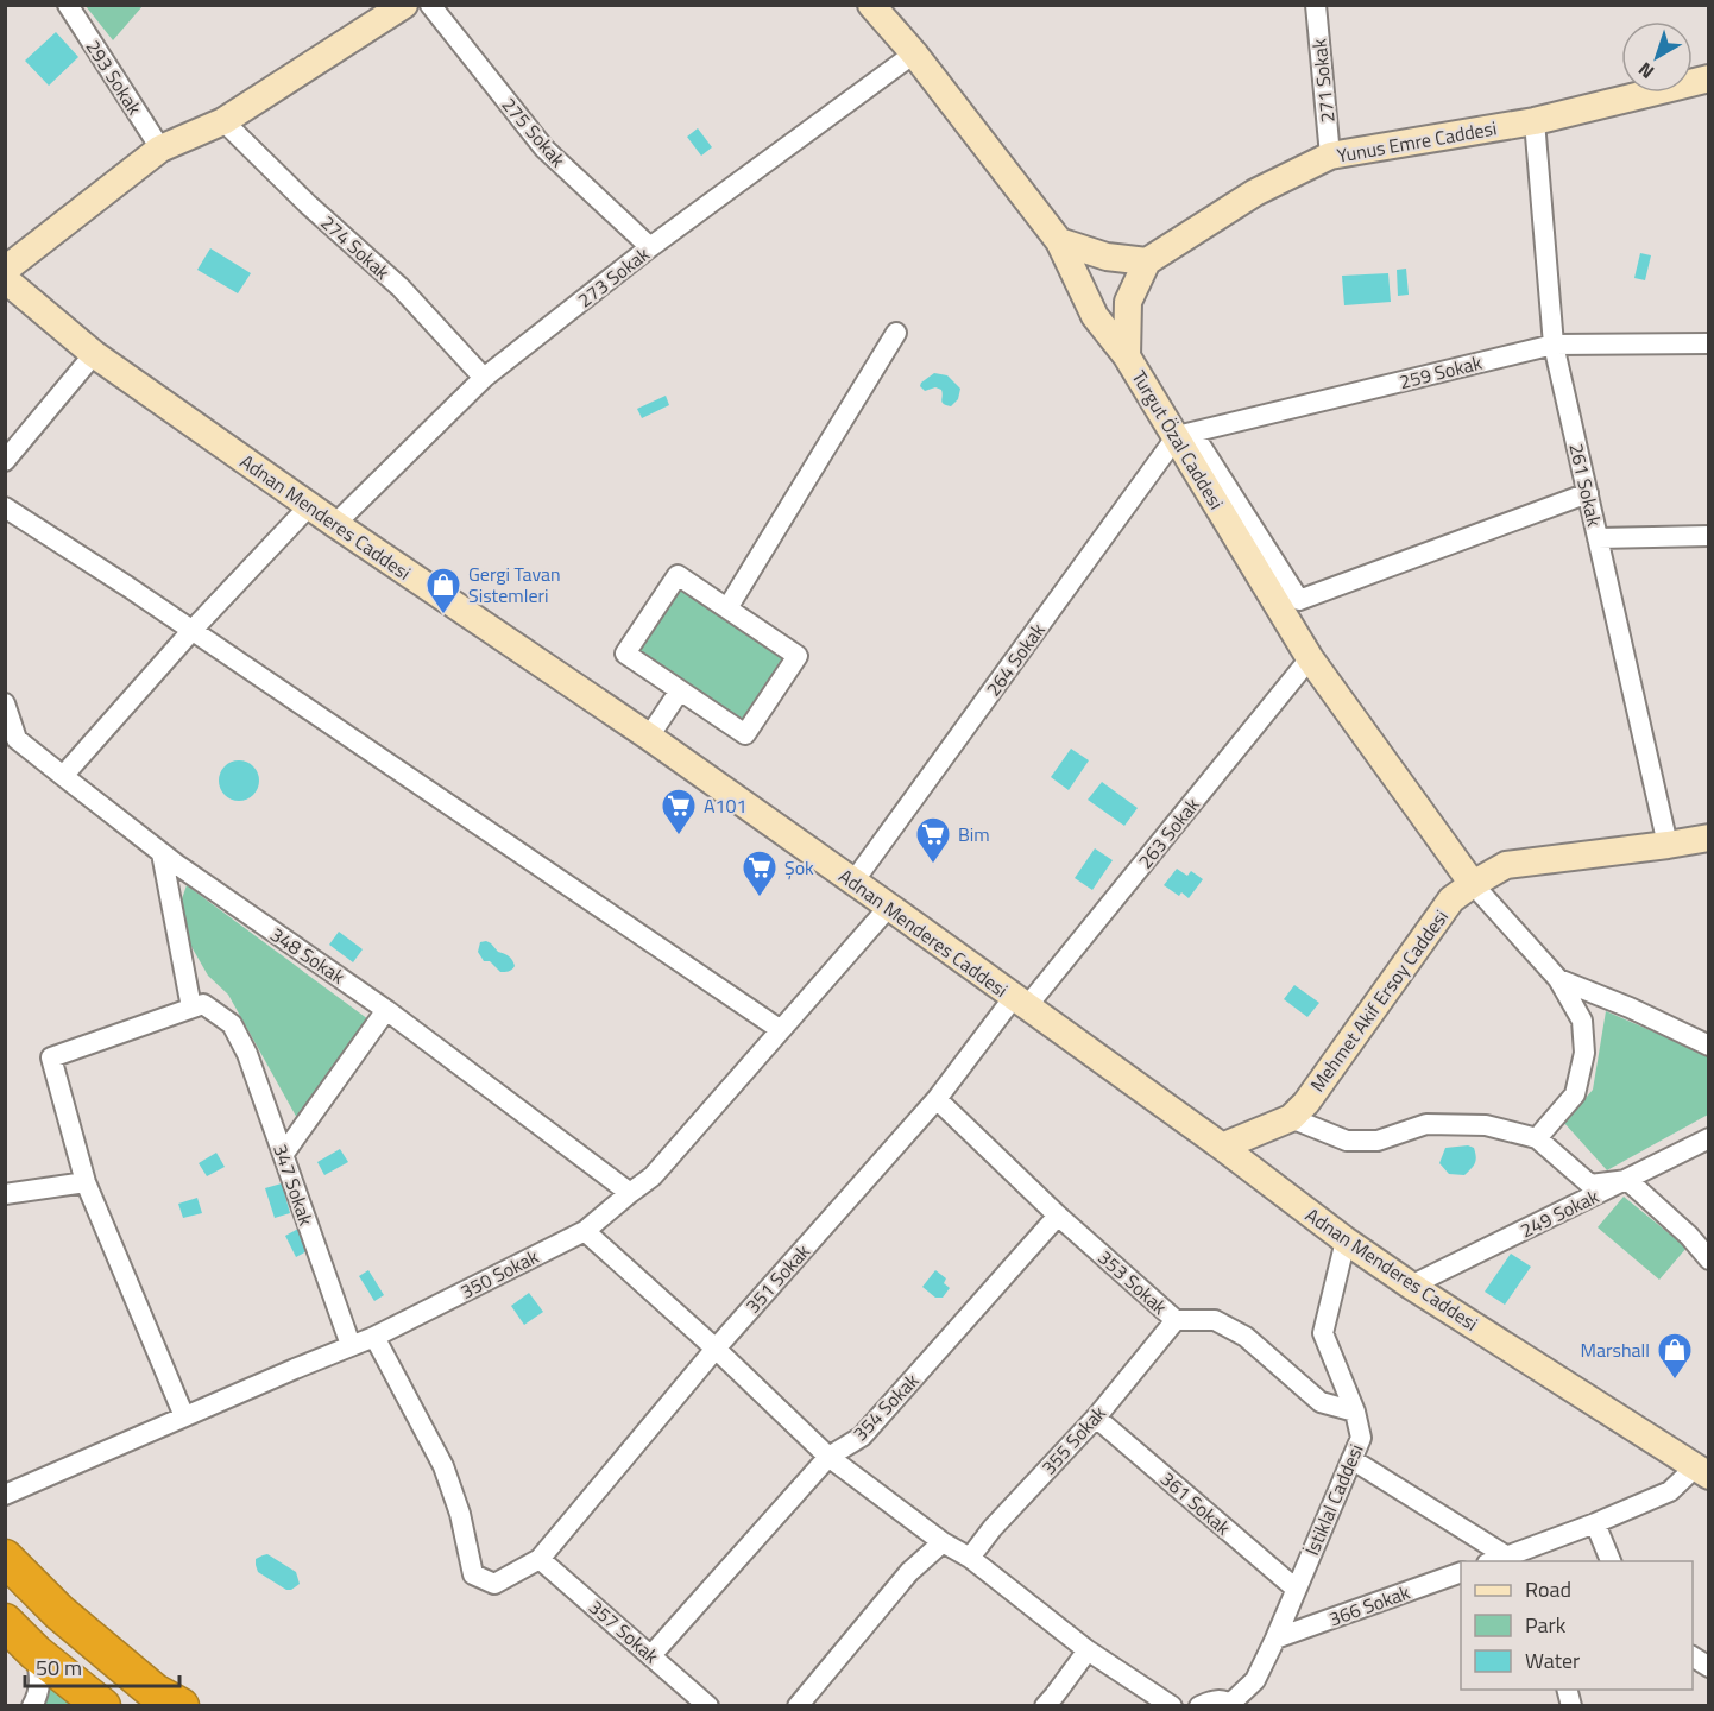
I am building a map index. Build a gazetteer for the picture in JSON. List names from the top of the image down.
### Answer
{
  "streets": {
    "street": [
      "293 Sokak",
      "271 Sokak",
      "275 Sokak",
      "Yunus Emre Caddesi",
      "274 Sokak",
      "273 Sokak",
      "259 Sokak",
      "Turgut Özal Caddesi",
      "261 Sokak",
      "Adnan Menderes Caddesi",
      "264 Sokak",
      "263 Sokak",
      "348 Sokak",
      "Mehmet Akif Ersoy Caddesi",
      "347 Sokak",
      "249 Sokak",
      "350 Sokak",
      "351 Sokak",
      "353 Sokak",
      "354 Sokak",
      "355 Sokak",
      "İstiklal Caddesi",
      "361 Sokak",
      "366 Sokak",
      "357 Sokak"
    ]
  },
  "crossings": [
    ["271 Sokak", "Yunus Emre Caddesi"],
    ["275 Sokak", "273 Sokak"],
    ["Yunus Emre Caddesi", "261 Sokak"],
    ["274 Sokak", "273 Sokak"],
    ["273 Sokak", "Turgut Özal Caddesi"],
    ["273 Sokak", "Adnan Menderes Caddesi"],
    ["259 Sokak", "Turgut Özal Caddesi"],
    ["259 Sokak", "261 Sokak"],
    ["259 Sokak", "264 Sokak"],
    ["Turgut Özal Caddesi", "264 Sokak"],
    ["Turgut Özal Caddesi", "263 Sokak"],
    ["Turgut Özal Caddesi", "Mehmet Akif Ersoy Caddesi"],
    ["261 Sokak", "Mehmet Akif Ersoy Caddesi"],
    ["Adnan Menderes Caddesi", "264 Sokak"],
    ["Adnan Menderes Caddesi", "263 Sokak"],
    ["Adnan Menderes Caddesi", "Mehmet Akif Ersoy Caddesi"],
    ["Adnan Menderes Caddesi", "249 Sokak"],
    ["Adnan Menderes Caddesi", "350 Sokak"],
    ["Adnan Menderes Caddesi", "351 Sokak"],
    ["Adnan Menderes Caddesi", "İstiklal Caddesi"],
    ["263 Sokak", "351 Sokak"],
    ["348 Sokak", "350 Sokak"],
    ["347 Sokak", "350 Sokak"],
    ["351 Sokak", "353 Sokak"],
    ["351 Sokak", "357 Sokak"],
    ["353 Sokak", "354 Sokak"],
    ["353 Sokak", "355 Sokak"],
    ["353 Sokak", "İstiklal Caddesi"],
    ["354 Sokak", "357 Sokak"],
    ["355 Sokak", "361 Sokak"],
    ["İstiklal Caddesi", "361 Sokak"],
    ["İstiklal Caddesi", "366 Sokak"]
  ],
  "places": {
    "shop": ["Gergi Tavan Sistemleri", "Marshall"],
    "supermarket": ["A101", "Bim", "Şok"]
  },
  "legend": ["Road", "Park", "Water"],
  "scale_bar": "50 m",
  "north": "bottom left"
}
